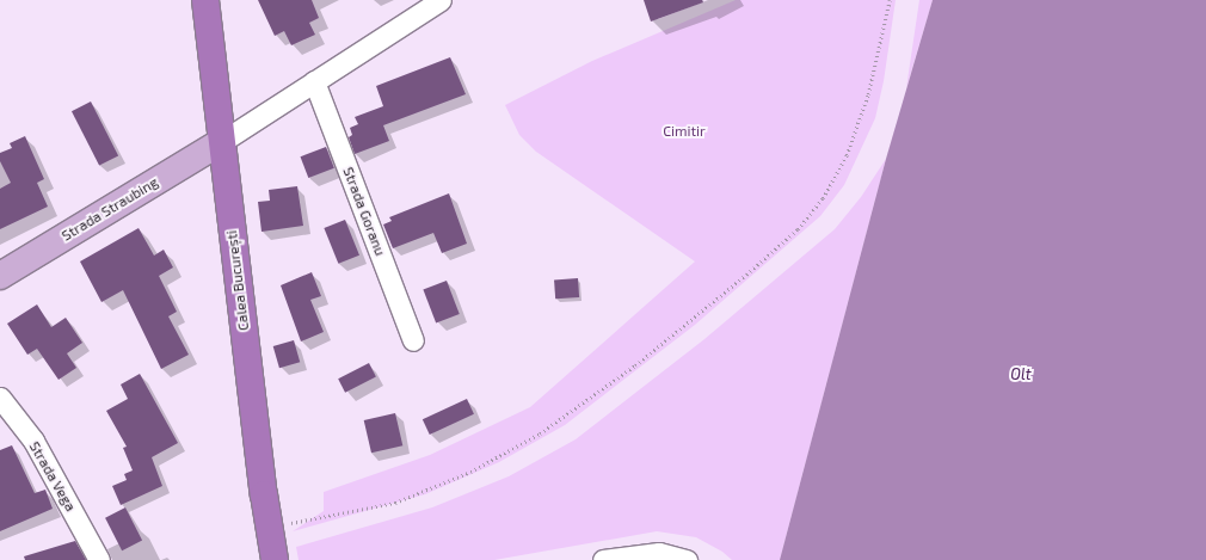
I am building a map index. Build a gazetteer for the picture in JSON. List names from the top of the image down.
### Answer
{
  "streets": {
    "highway": ["Calea București"],
    "main road": ["Strada Straubing"],
    "street": ["Strada Goranu", "Strada Vega"]
  },
  "crossings": [
    ["Strada Straubing", "Calea București"]
  ],
  "water": ["Olt"],
  "parks": ["Cimitir"]
}
